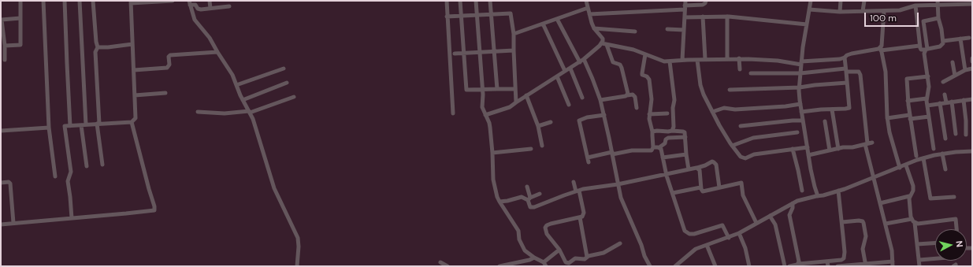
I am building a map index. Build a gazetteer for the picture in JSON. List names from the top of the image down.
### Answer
{
  "scale_bar": "100 m",
  "north": "right"
}
